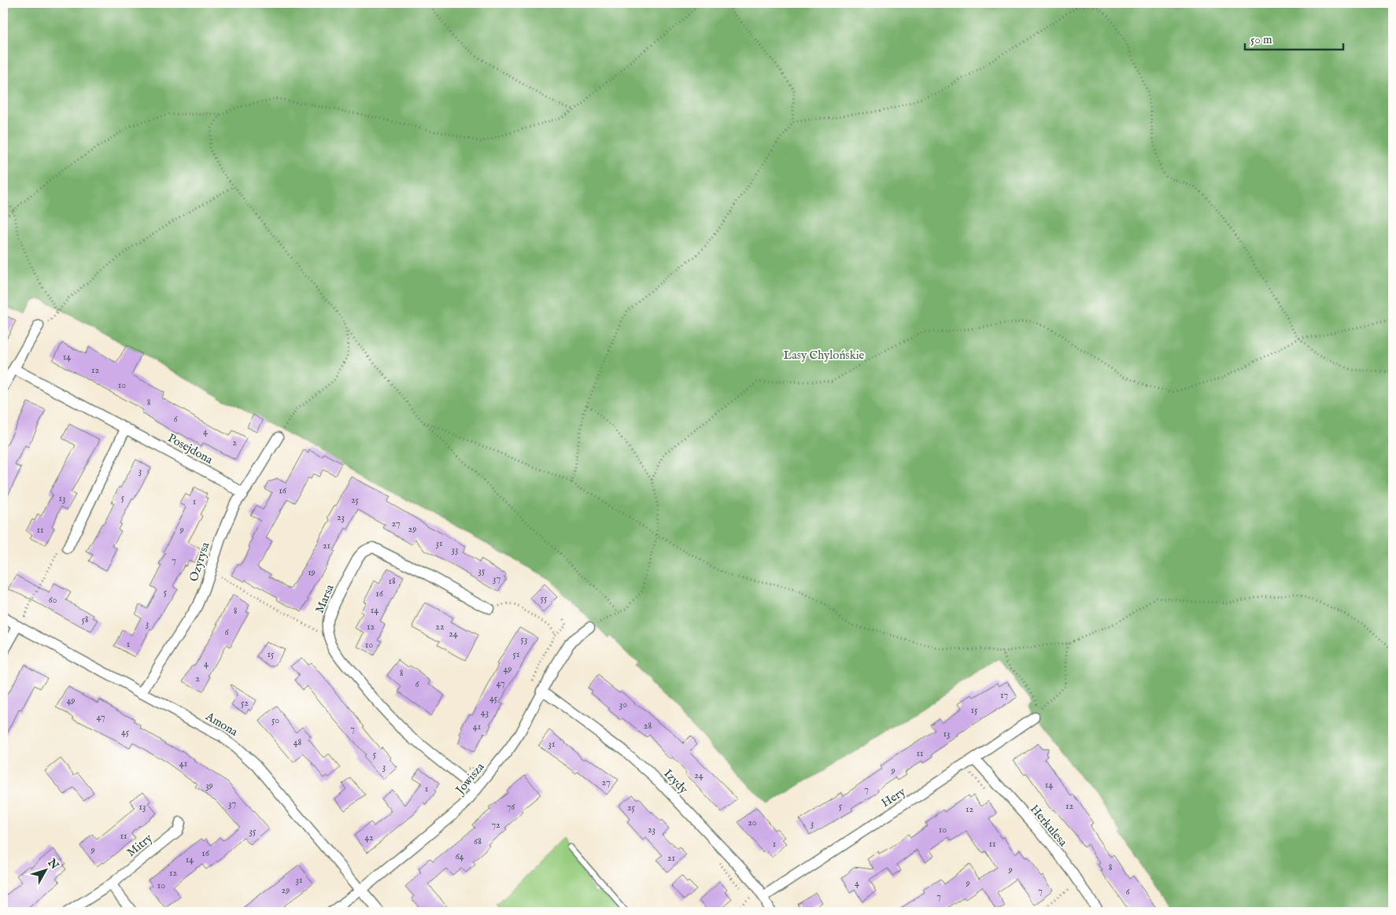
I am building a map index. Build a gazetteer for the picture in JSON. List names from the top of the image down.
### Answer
{
  "streets": {
    "street": [
      "Posejdona",
      "Ozyrysa",
      "Marsa",
      "Amona",
      "Jowisza",
      "Izydy",
      "Hery",
      "Herkulesa",
      "Mitry"
    ]
  },
  "crossings": [
    ["Posejdona", "Ozyrysa"],
    ["Ozyrysa", "Amona"],
    ["Marsa", "Jowisza"],
    ["Amona", "Jowisza"],
    ["Jowisza", "Izydy"],
    ["Izydy", "Hery"],
    ["Hery", "Herkulesa"]
  ],
  "parks": ["Lasy Chylońskie"],
  "house_numbers": [
    "14",
    "12",
    "10",
    "8",
    "6",
    "4",
    "2",
    "3",
    "16",
    "5",
    "13",
    "25",
    "1",
    "23",
    "27",
    "29",
    "11",
    "9",
    "31",
    "21",
    "33",
    "7",
    "35",
    "19",
    "37",
    "18",
    "5",
    "16",
    "55",
    "60",
    "14",
    "8",
    "58",
    "3",
    "12",
    "22",
    "6",
    "24",
    "53",
    "1",
    "10",
    "15",
    "51",
    "4",
    "49",
    "8",
    "2",
    "47",
    "6",
    "17",
    "45",
    "49",
    "52",
    "30",
    "15",
    "43",
    "47",
    "50",
    "28",
    "41",
    "7",
    "45",
    "13",
    "48",
    "31",
    "11",
    "5",
    "41",
    "3",
    "9",
    "24",
    "27",
    "14",
    "39",
    "1",
    "7",
    "37",
    "5",
    "12",
    "13",
    "76",
    "25",
    "12",
    "20",
    "3",
    "72",
    "23",
    "10",
    "35",
    "11",
    "42",
    "68",
    "1",
    "11",
    "9",
    "16",
    "64",
    "21",
    "14",
    "8",
    "9",
    "12",
    "31",
    "4",
    "9",
    "10",
    "29",
    "7",
    "6",
    "7"
  ],
  "scale_bar": "50 m",
  "north": "top right"
}
